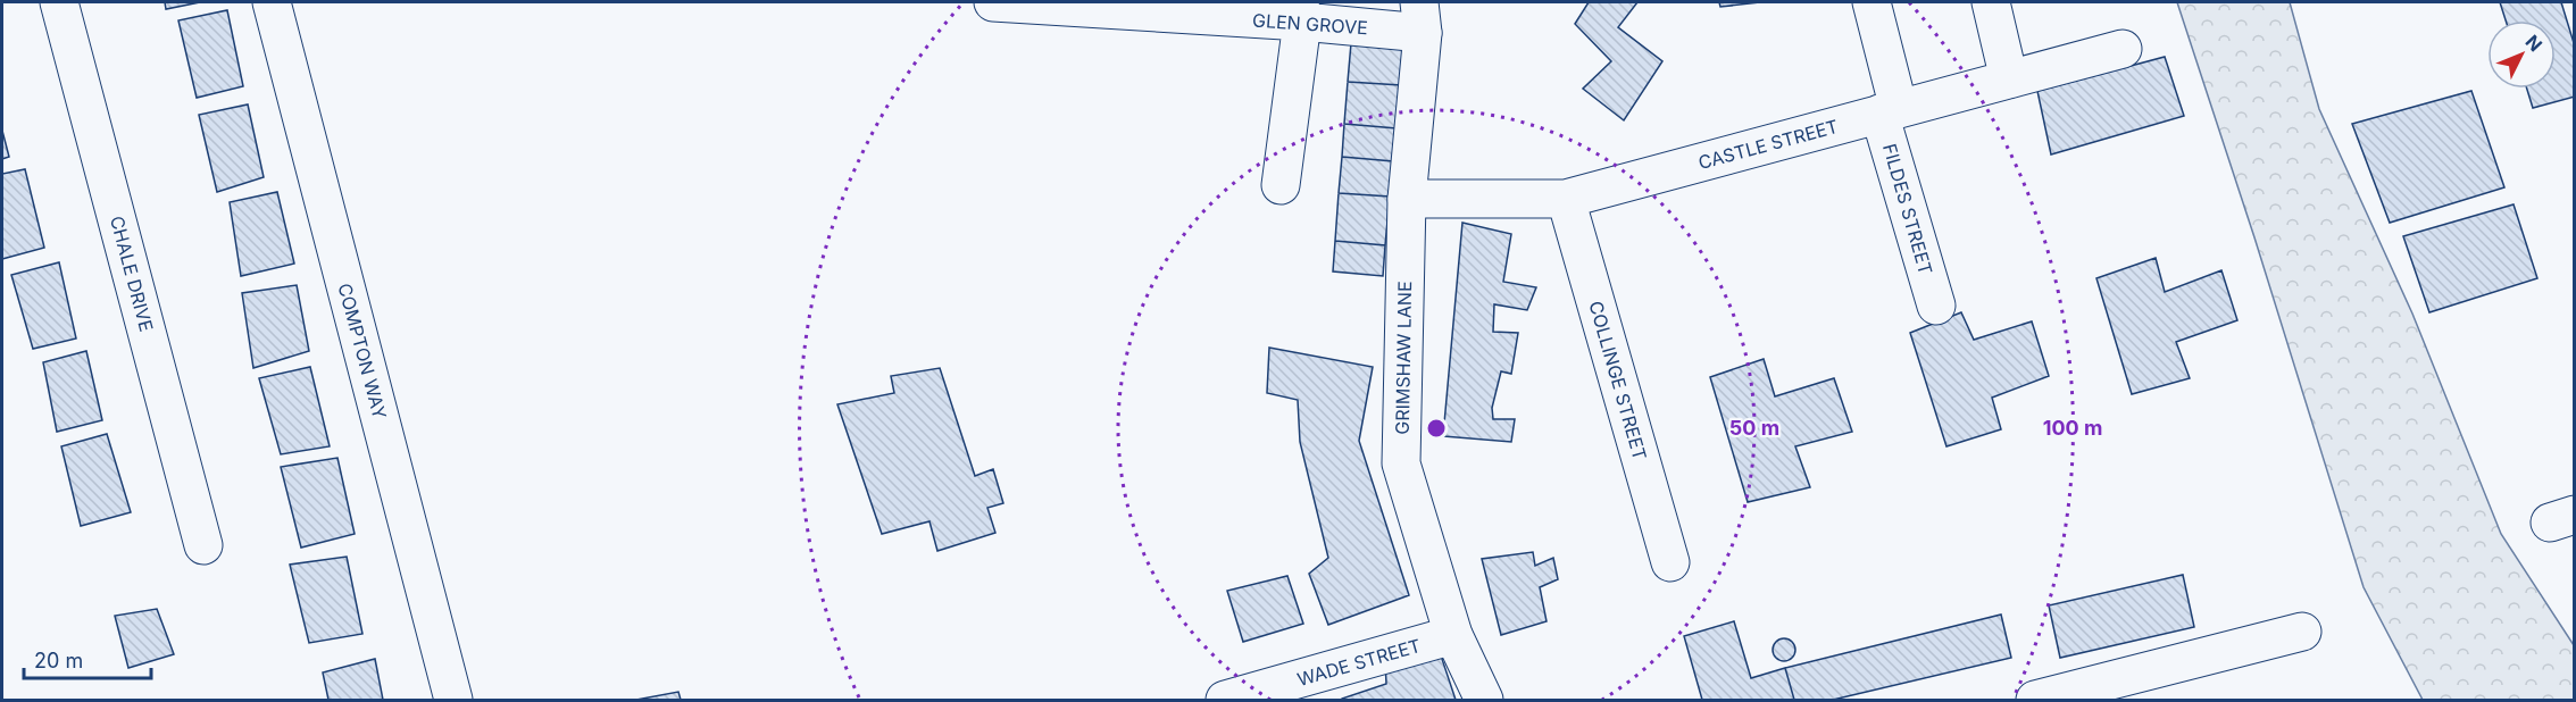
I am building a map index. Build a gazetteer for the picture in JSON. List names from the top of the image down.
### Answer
{
  "streets": {
    "street": [
      "GLEN GROVE",
      "CASTLE STREET",
      "FILDES STREET",
      "CHALE DRIVE",
      "COMPTON WAY",
      "GRIMSHAW LANE",
      "COLLINGE STREET",
      "WADE STREET"
    ]
  },
  "crossings": [
    ["GLEN GROVE", "GRIMSHAW LANE"],
    ["CASTLE STREET", "FILDES STREET"],
    ["CASTLE STREET", "GRIMSHAW LANE"],
    ["CASTLE STREET", "COLLINGE STREET"],
    ["GRIMSHAW LANE", "WADE STREET"]
  ],
  "scale_bar": "20 m",
  "north": "top right",
  "rings": ["50 m", "100 m"]
}
